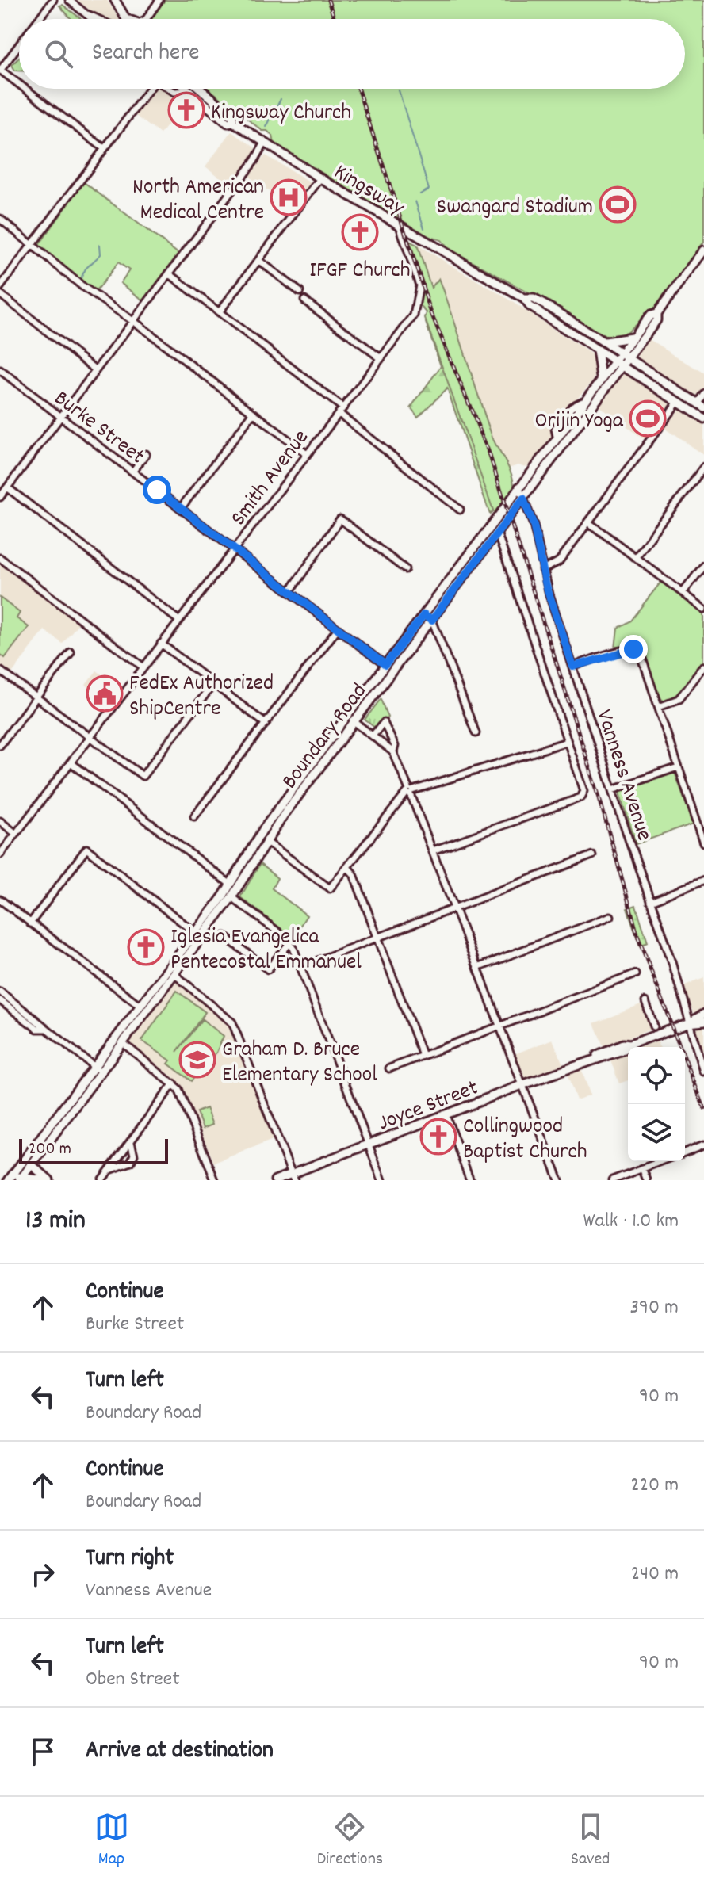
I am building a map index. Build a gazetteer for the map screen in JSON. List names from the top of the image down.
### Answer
{
  "streets": {
    "main road": ["Kingsway", "Boundary Road", "Joyce Street"],
    "street": ["Burke Street", "Smith Avenue", "Vanness Avenue"]
  },
  "crossings": [
    ["Kingsway", "Smith Avenue"],
    ["Kingsway", "Boundary Road"],
    ["Burke Street", "Smith Avenue"],
    ["Burke Street", "Boundary Road"],
    ["Boundary Road", "Vanness Avenue"],
    ["Vanness Avenue", "Joyce Street"]
  ],
  "places": {
    "church": [
      "Kingsway Church",
      "IFGF Church",
      "Iglesia Evangelica Pentecostal Emmanuel",
      "Collingwood Baptist Church"
    ],
    "hospital": ["North American Medical Centre"],
    "sports": ["Swangard Stadium", "Orijin Yoga"],
    "public building": ["FedEx Authorized ShipCentre"],
    "school or university": ["Graham D. Bruce Elementary School"]
  },
  "scale_bar": "200 m",
  "page": {
    "search": "Search here",
    "scale": "200 m",
    "heading": ["13 min", "Walk · 1.0 km"],
    "list": [
      ["Continue", "Burke Street", "390 m"],
      ["Turn left", "Boundary Road", "90 m"],
      ["Continue", "Boundary Road", "220 m"],
      ["Turn right", "Vanness Avenue", "240 m"],
      ["Turn left", "Oben Street", "90 m"],
      "Arrive at destination"
    ],
    "nav": ["Map", "Directions", "Saved"]
  }
}
